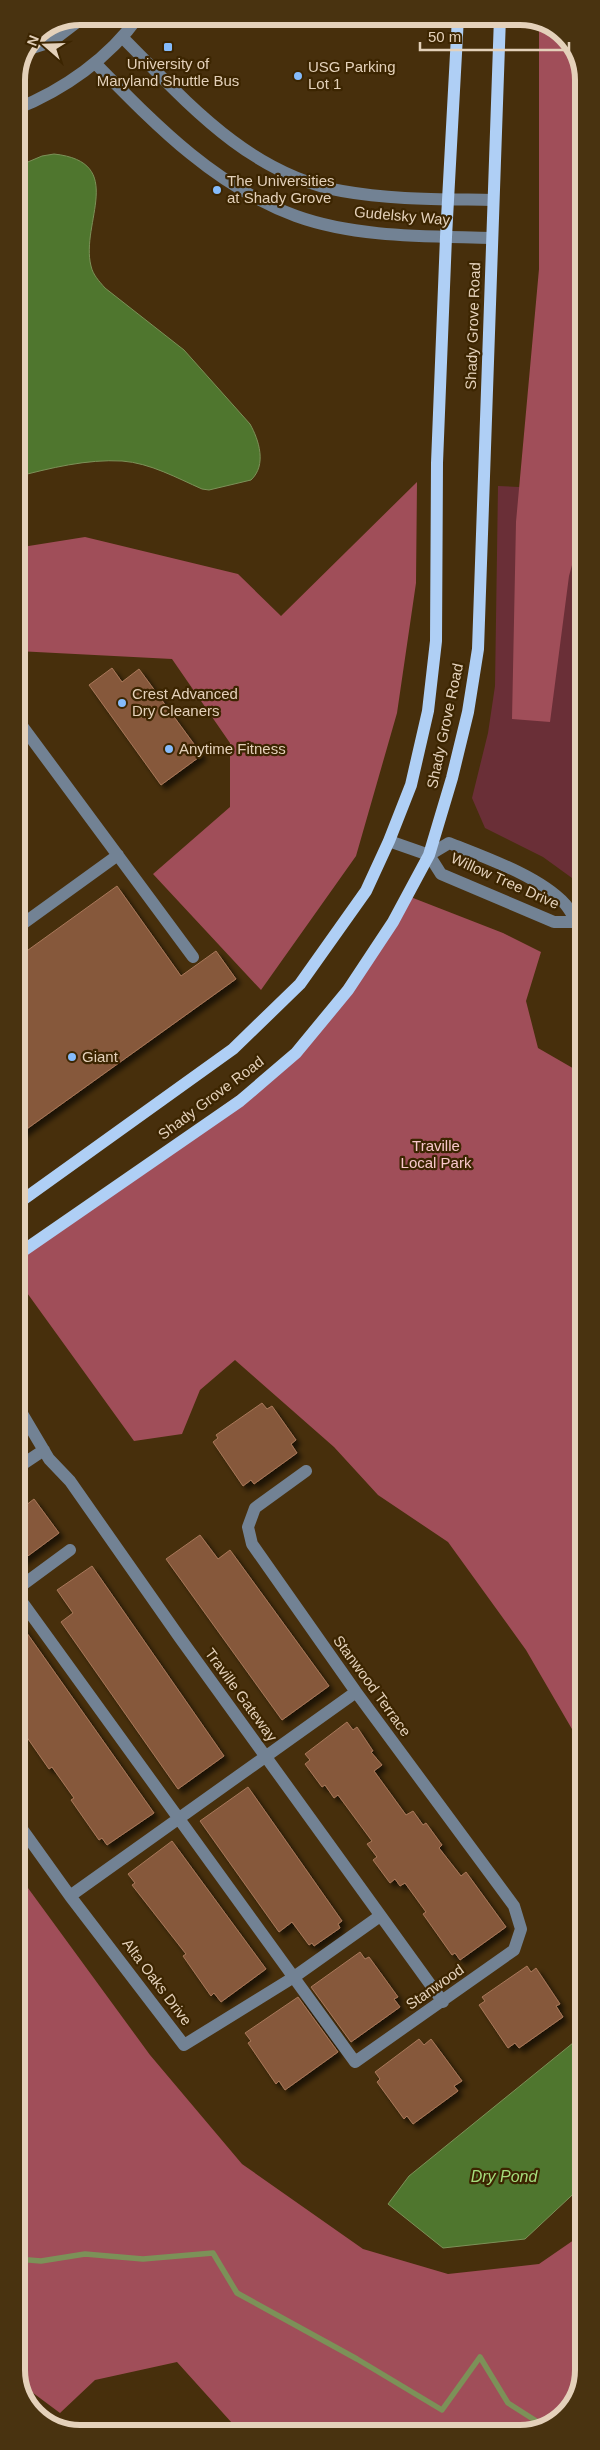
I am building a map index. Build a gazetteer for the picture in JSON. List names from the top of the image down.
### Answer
{
  "streets": {
    "main road": ["Shady Grove Road"],
    "street": [
      "Gudelsky Way",
      "Willow Tree Drive",
      "Stanwood Terrace",
      "Traville Gateway",
      "Alta Oaks Drive",
      "Stanwood"
    ]
  },
  "crossings": [
    ["Gudelsky Way", "Shady Grove Road"],
    ["Shady Grove Road", "Willow Tree Drive"],
    ["Stanwood Terrace", "Stanwood"],
    ["Traville Gateway", "Alta Oaks Drive"],
    ["Traville Gateway", "Stanwood"],
    ["Alta Oaks Drive", "Stanwood"]
  ],
  "water": ["Dry Pond"],
  "parks": ["Traville Local Park"],
  "places": {
    "transit": ["University of Maryland Shuttle Bus"],
    "other": [
      "USG Parking Lot 1",
      "The Universities at Shady Grove",
      "Crest Advanced Dry Cleaners",
      "Anytime Fitness",
      "Giant"
    ]
  },
  "scale_bar": "50 m",
  "north": "left"
}
